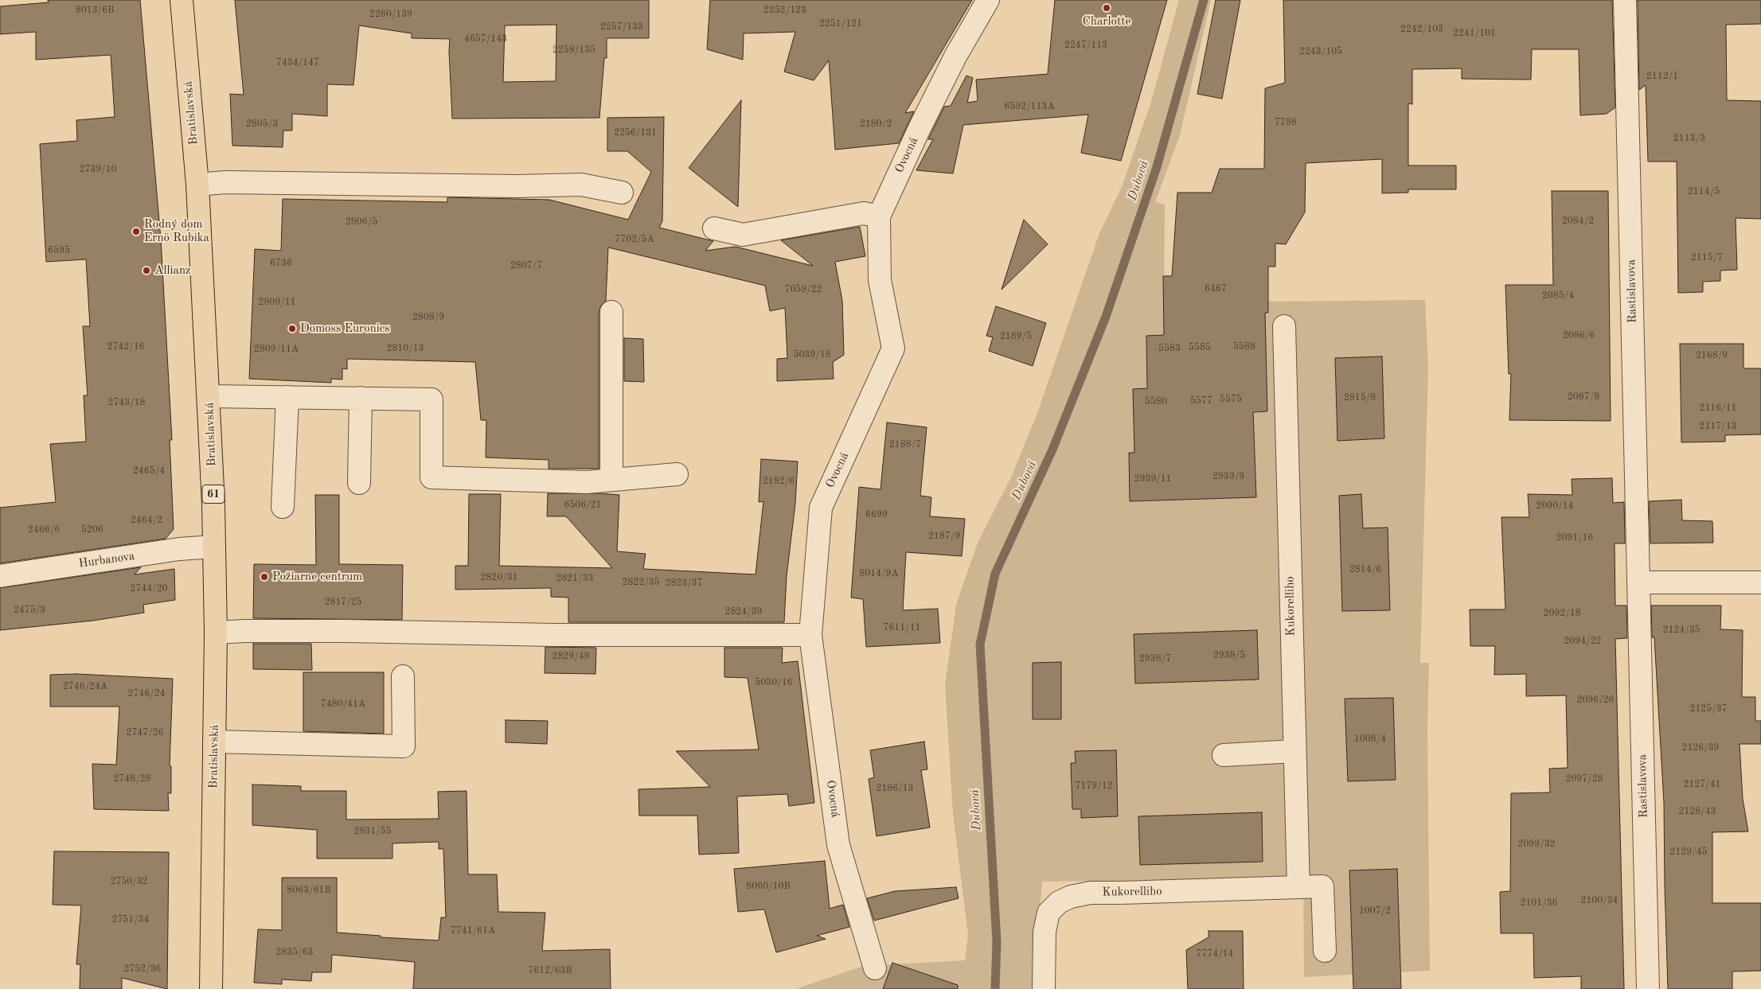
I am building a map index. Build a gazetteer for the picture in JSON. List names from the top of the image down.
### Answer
{
  "streets": {
    "main road": ["Bratislavská", "61"],
    "street": [
      "Ovocná",
      "Rastislavova",
      "Hurbanova",
      "Kukorelliho"
    ]
  },
  "crossings": [
    ["Bratislavská", "Hurbanova"]
  ],
  "water": ["Dubová"],
  "places": [
    "Charlotte",
    "Rodný dom Ernö Rubika",
    "Allianz",
    "Domoss Euronics",
    "Požiarne centrum"
  ],
  "house_numbers": [
    "8013/6B",
    "2252/123",
    "2260/139",
    "2251/121",
    "2257/133",
    "2242/103",
    "2241/101",
    "4657/143",
    "2247/113",
    "2258/135",
    "2243/105",
    "7434/147",
    "2112/1",
    "6592/113A",
    "7798",
    "2805/3",
    "2180/2",
    "2256/131",
    "2113/3",
    "2739/10",
    "2114/5",
    "2084/2",
    "2806/5",
    "7702/5A",
    "6595",
    "2115/7",
    "6736",
    "2807/7",
    "6467",
    "7058/22",
    "2085/4",
    "2809/11",
    "2808/9",
    "2086/6",
    "2189/5",
    "2742/16",
    "5588",
    "5585",
    "2810/13",
    "5583",
    "2809/11A",
    "5039/18",
    "2168/9",
    "2087/8",
    "2815/8",
    "5575",
    "5577",
    "5580",
    "2743/18",
    "2116/11",
    "2117/13",
    "2188/7",
    "2465/4",
    "2939/9",
    "2939/11",
    "2182/6",
    "6506/21",
    "2090/14",
    "6699",
    "2464/2",
    "2466/6",
    "5206",
    "2187/9",
    "2091/16",
    "2814/6",
    "8014/9A",
    "2820/31",
    "2821/33",
    "2822/35",
    "2823/37",
    "2744/20",
    "2817/25",
    "2475/3",
    "2824/39",
    "2092/18",
    "7611/11",
    "2124/35",
    "2094/22",
    "2938/5",
    "2829/49",
    "2938/7",
    "5030/16",
    "2746/24A",
    "2746/24",
    "2096/26",
    "7480/41A",
    "2125/37",
    "2747/26",
    "1008/4",
    "2126/39",
    "2748/28",
    "2097/28",
    "2127/41",
    "7179/12",
    "2186/13",
    "2128/43",
    "2831/55",
    "2099/32",
    "2129/45",
    "2750/32",
    "8060/10B",
    "8063/61B",
    "2100/34",
    "2101/36",
    "1007/2",
    "2751/34",
    "7741/61A",
    "2835/63",
    "7774/14",
    "2752/36",
    "7612/63B"
  ]
}
